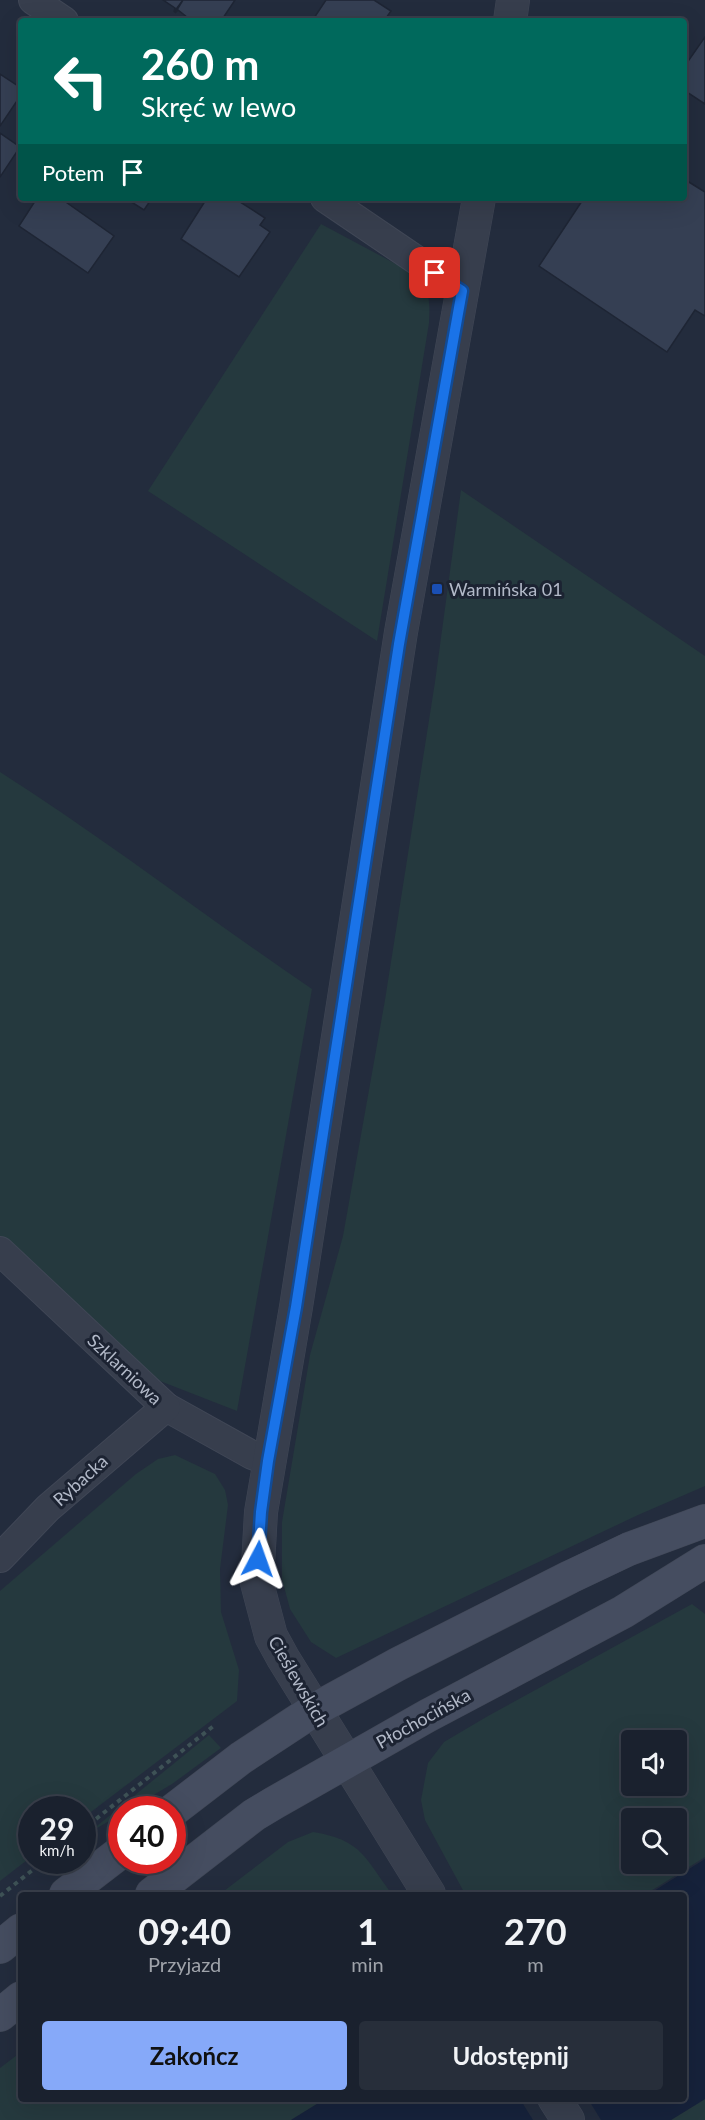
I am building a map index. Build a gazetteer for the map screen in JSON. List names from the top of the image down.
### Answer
{
  "streets": {
    "main road": ["Płochocińska"],
    "street": ["Szklarniowa", "Rybacka", "Cieślewskich"]
  },
  "crossings": [
    ["Szklarniowa", "Rybacka"],
    ["Szklarniowa", "Cieślewskich"],
    ["Cieślewskich", "Płochocińska"]
  ],
  "places": {
    "transit": ["Warmińska 01"]
  },
  "page": {
    "turn": ["260 m", "Skręć w lewo"],
    "then": "Potem",
    "speed": "29 km/h",
    "limit": "40",
    "eta": [
      "09:40",
      "Przyjazd",
      "1",
      "min",
      "270",
      "m"
    ],
    "buttons": ["Zakończ", "Udostępnij"]
  }
}
